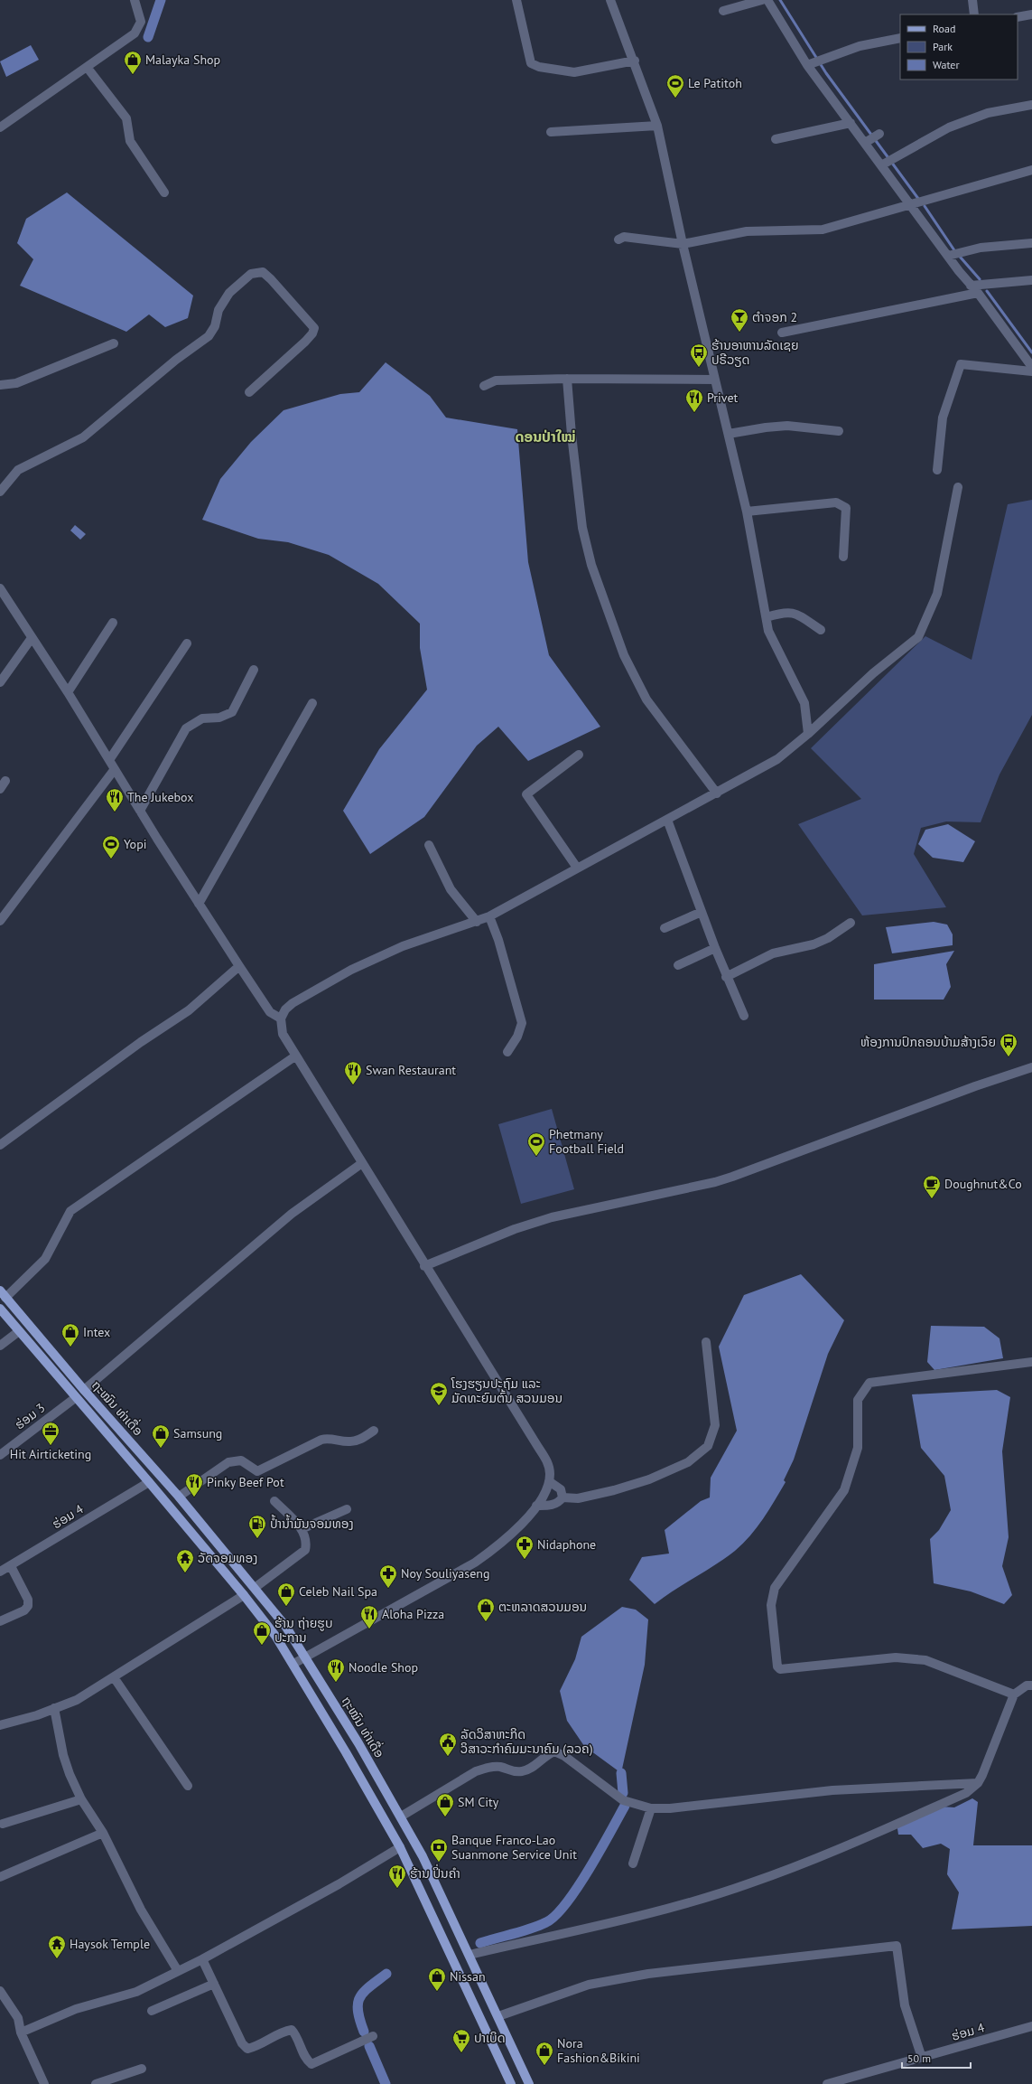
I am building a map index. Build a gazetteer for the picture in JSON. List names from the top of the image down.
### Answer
{
  "streets": {
    "main road": ["ຖະໝົນ ທ່າເດື່ອ"],
    "street": ["ຮ່ອມ 3", "ຮ່ອມ 4"]
  },
  "crossings": [
    ["ຖະໝົນ ທ່າເດື່ອ", "ຮ່ອມ 3"],
    ["ຖະໝົນ ທ່າເດື່ອ", "ຮ່ອມ 4"]
  ],
  "districts": ["ດອນປ່າໃໝ່"],
  "places": {
    "shop": [
      "Malayka Shop",
      "Intex",
      "Samsung",
      "Celeb Nail Spa",
      "ຕະຫລາດສວນມອນ",
      "ຮ້ານ ຖ່າຍຮູບ ປະການ",
      "SM City",
      "Nissan",
      "Nora Fashion&Bikini"
    ],
    "sports": ["Le Patitoh", "Yopi", "Phetmany Football Field"],
    "bar": ["ຕຳຈອກ 2"],
    "bus stop": ["ຮ້ານອາຫານລັດເຊຍ ປຣີວຽດ", "ຫ້ອງການປົກຄອນບ້າມສ້າງເວົຍ"],
    "restaurant": [
      "Privet",
      "The Jukebox",
      "Swan Restaurant",
      "Pinky Beef Pot",
      "Aloha Pizza",
      "Noodle Shop",
      "ຮ້ານ ປິ່ນຄຳ"
    ],
    "cafe": ["Doughnut&Co"],
    "school or university": ["ໂຮງຮຽນປະຖົມ ແລະ ມັດທະຍົມຕົ້ນ ສວນມອນ"],
    "office": ["Hit Airticketing"],
    "fuel station": ["ປ້ຳນ້ຳມັນຈອມທອງ"],
    "pharmacy": ["Nidaphone", "Noy Souliyaseng"],
    "temple": ["ວັດຈອມທອງ", "Haysok Temple"],
    "public building": ["ລັດວິສາຫະກິດ ວິສາວະກຳຄົມມະນາຄົມ (ລວຄ)"],
    "bank": ["Banque Franco-Lao Suanmone Service Unit"],
    "supermarket": ["ປາເບິດ"]
  },
  "legend": ["Road", "Park", "Water"],
  "scale_bar": "50 m"
}
